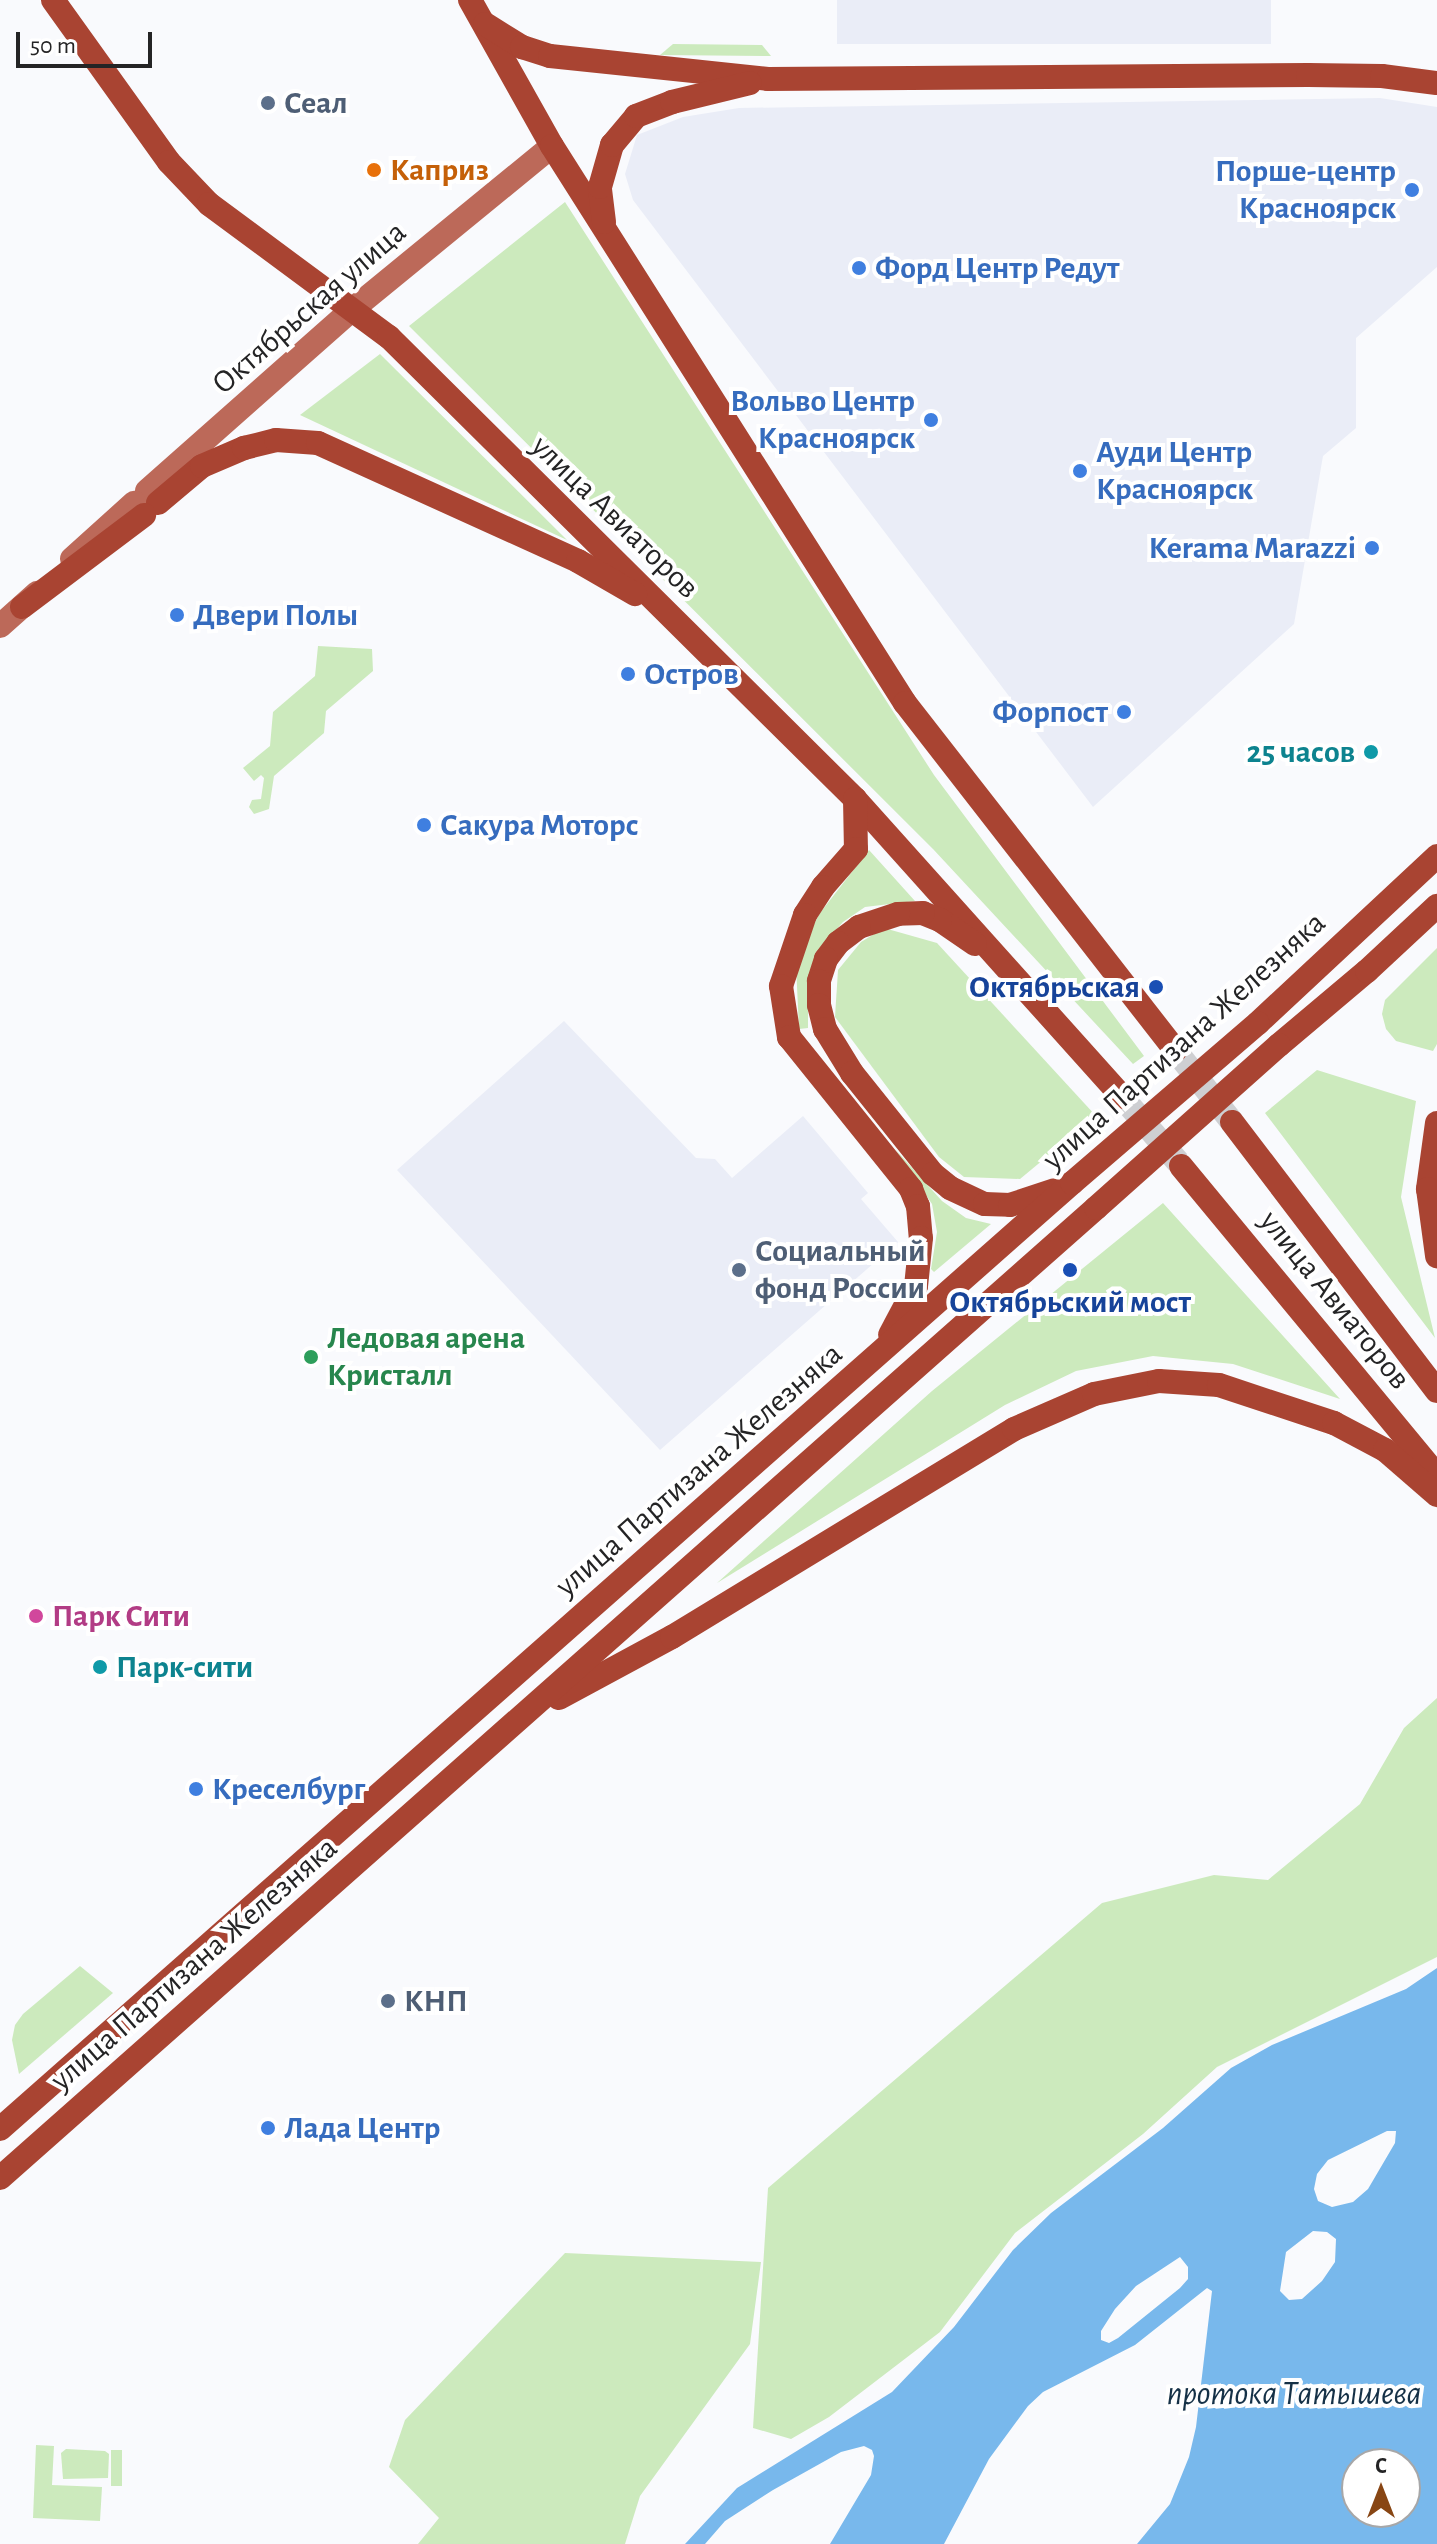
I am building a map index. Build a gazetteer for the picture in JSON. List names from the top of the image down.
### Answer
{
  "streets": {
    "main road": ["улица Авиаторов", "улица Партизана Железняка"],
    "street": ["Октябрьская улица"]
  },
  "crossings": [
    ["Октябрьская улица", "улица Авиаторов"]
  ],
  "water": ["протока Татышева"],
  "places": [
    "Сеал",
    "Каприз",
    "Порше-центр Красноярск",
    "Форд Центр Редут",
    "Вольво Центр Красноярск",
    "Ауди Центр Красноярск",
    "Kerama Marazzi",
    "Двери Полы",
    "Остров",
    "Форпост",
    "25 часов",
    "Сакура Моторс",
    "Октябрьская",
    "Социальный фонд России",
    "Октябрьский мост",
    "Ледовая арена Кристалл",
    "Парк Сити",
    "Парк-сити",
    "Креселбург",
    "КНП",
    "Лада Центр"
  ],
  "scale_bar": "50 m",
  "north": "top"
}
